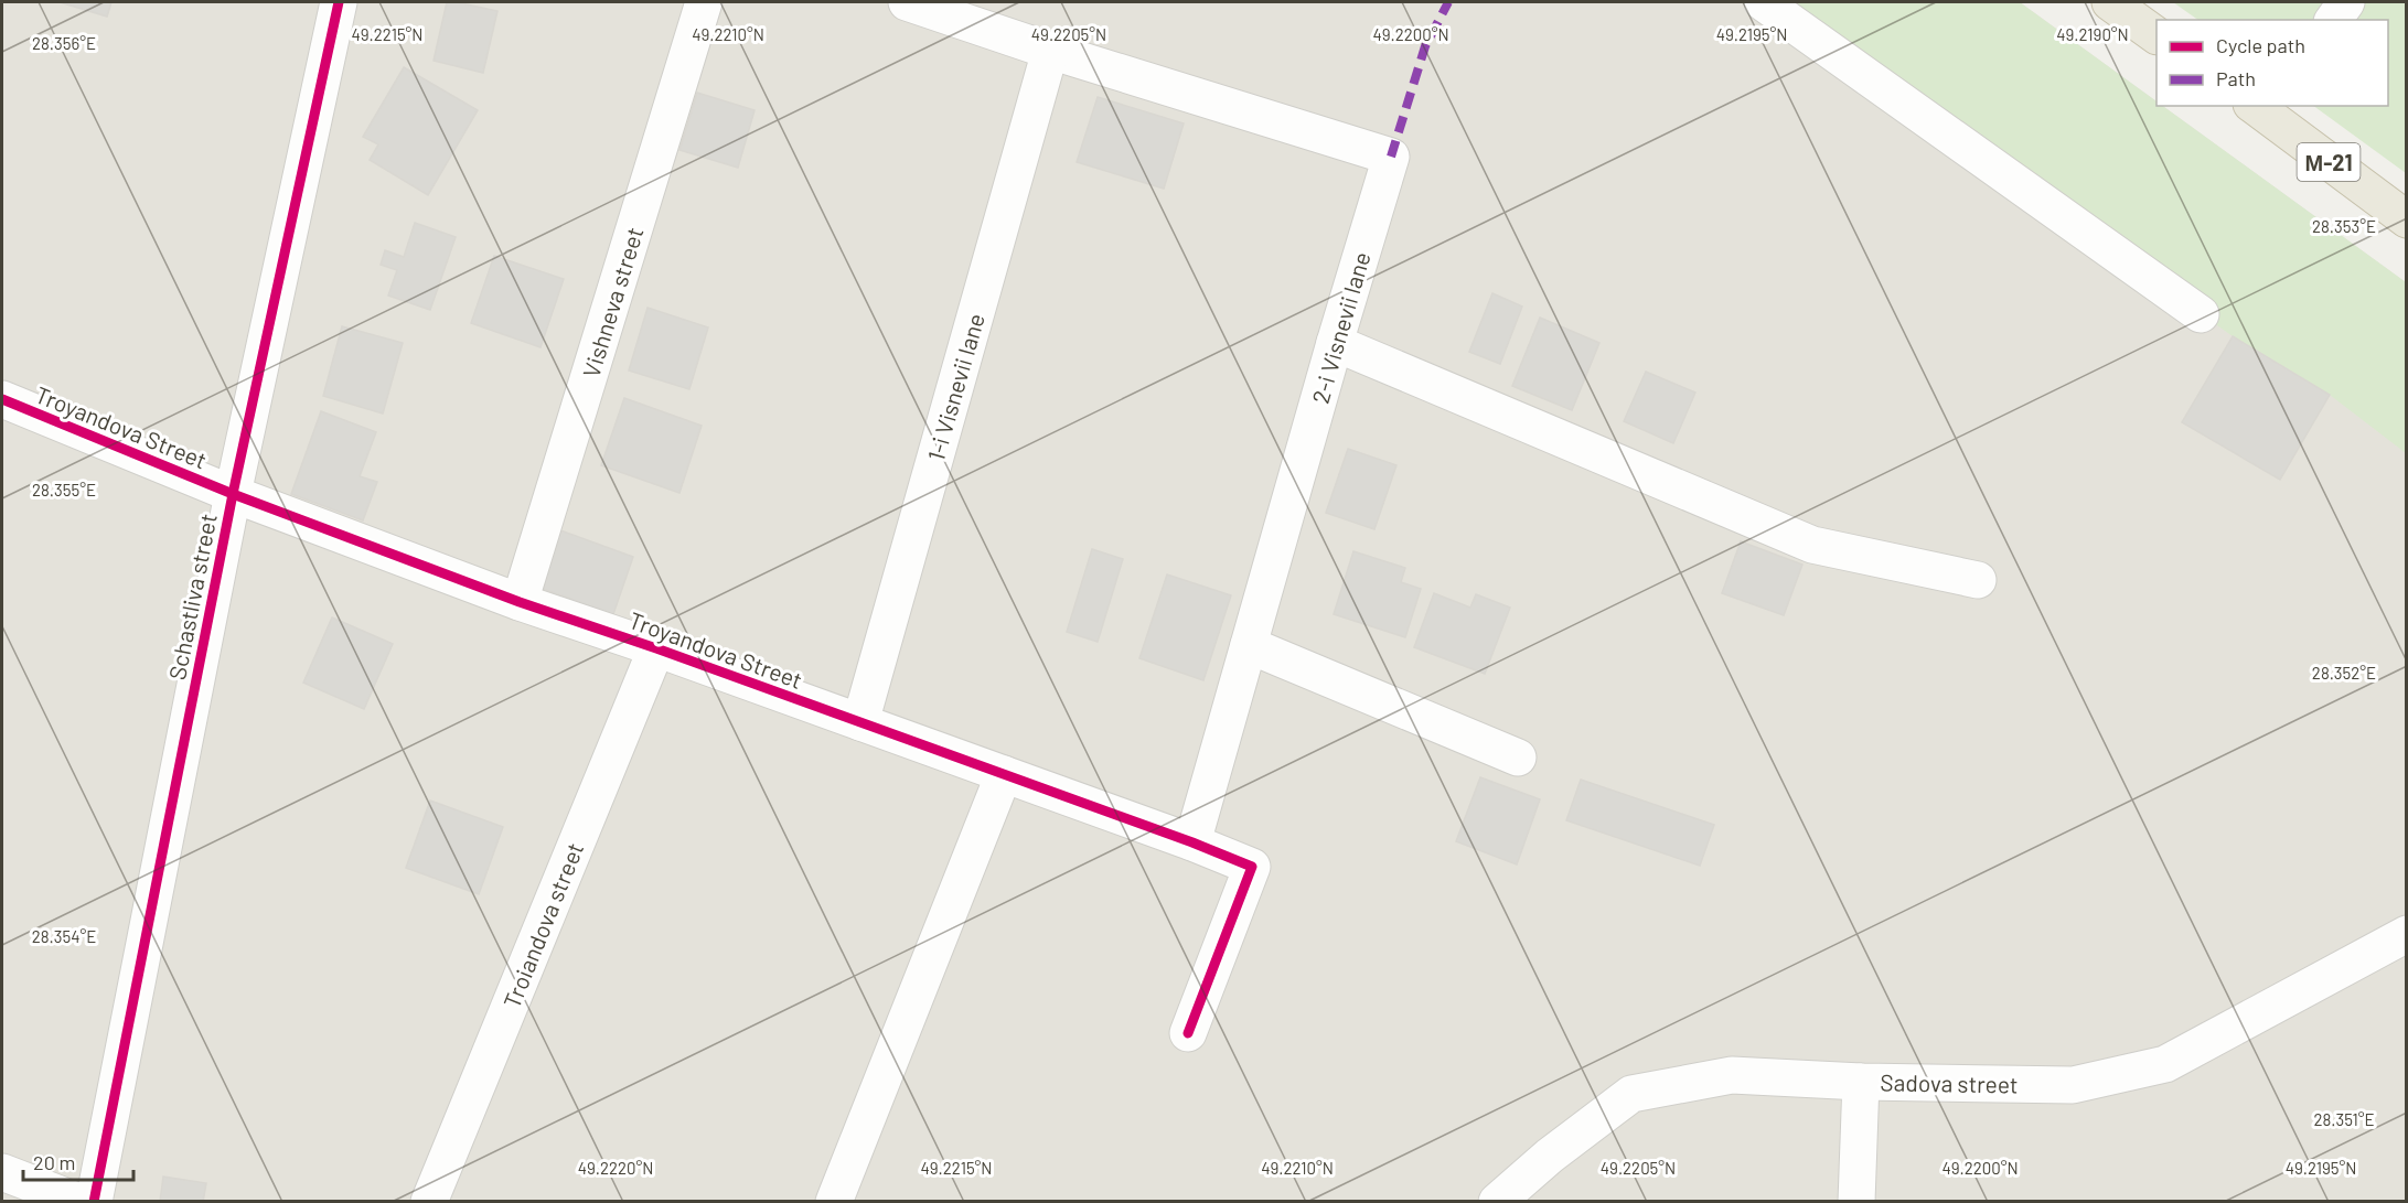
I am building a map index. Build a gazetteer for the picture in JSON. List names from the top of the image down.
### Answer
{
  "streets": {
    "highway": ["М-21"],
    "street": [
      "Vishneva street",
      "2-i Visnevii lane",
      "1-i Visnevii lane",
      "Troyandova Street",
      "Schastliva street",
      "Troiandova street",
      "Sadova street"
    ]
  },
  "crossings": [
    ["Vishneva street", "Troyandova Street"],
    ["2-i Visnevii lane", "1-i Visnevii lane"],
    ["2-i Visnevii lane", "Troyandova Street"],
    ["1-i Visnevii lane", "Troyandova Street"],
    ["Troyandova Street", "Schastliva street"],
    ["Troyandova Street", "Troiandova street"]
  ],
  "legend": ["Cycle path", "Path"],
  "scale_bar": "20 m",
  "coordinates": [
    "49.2215°N",
    "49.2210°N",
    "49.2205°N",
    "49.2200°N",
    "49.2195°N",
    "49.2190°N",
    "28.356°E",
    "28.353°E",
    "28.355°E",
    "28.352°E",
    "28.354°E",
    "28.351°E",
    "49.2220°N"
  ]
}
